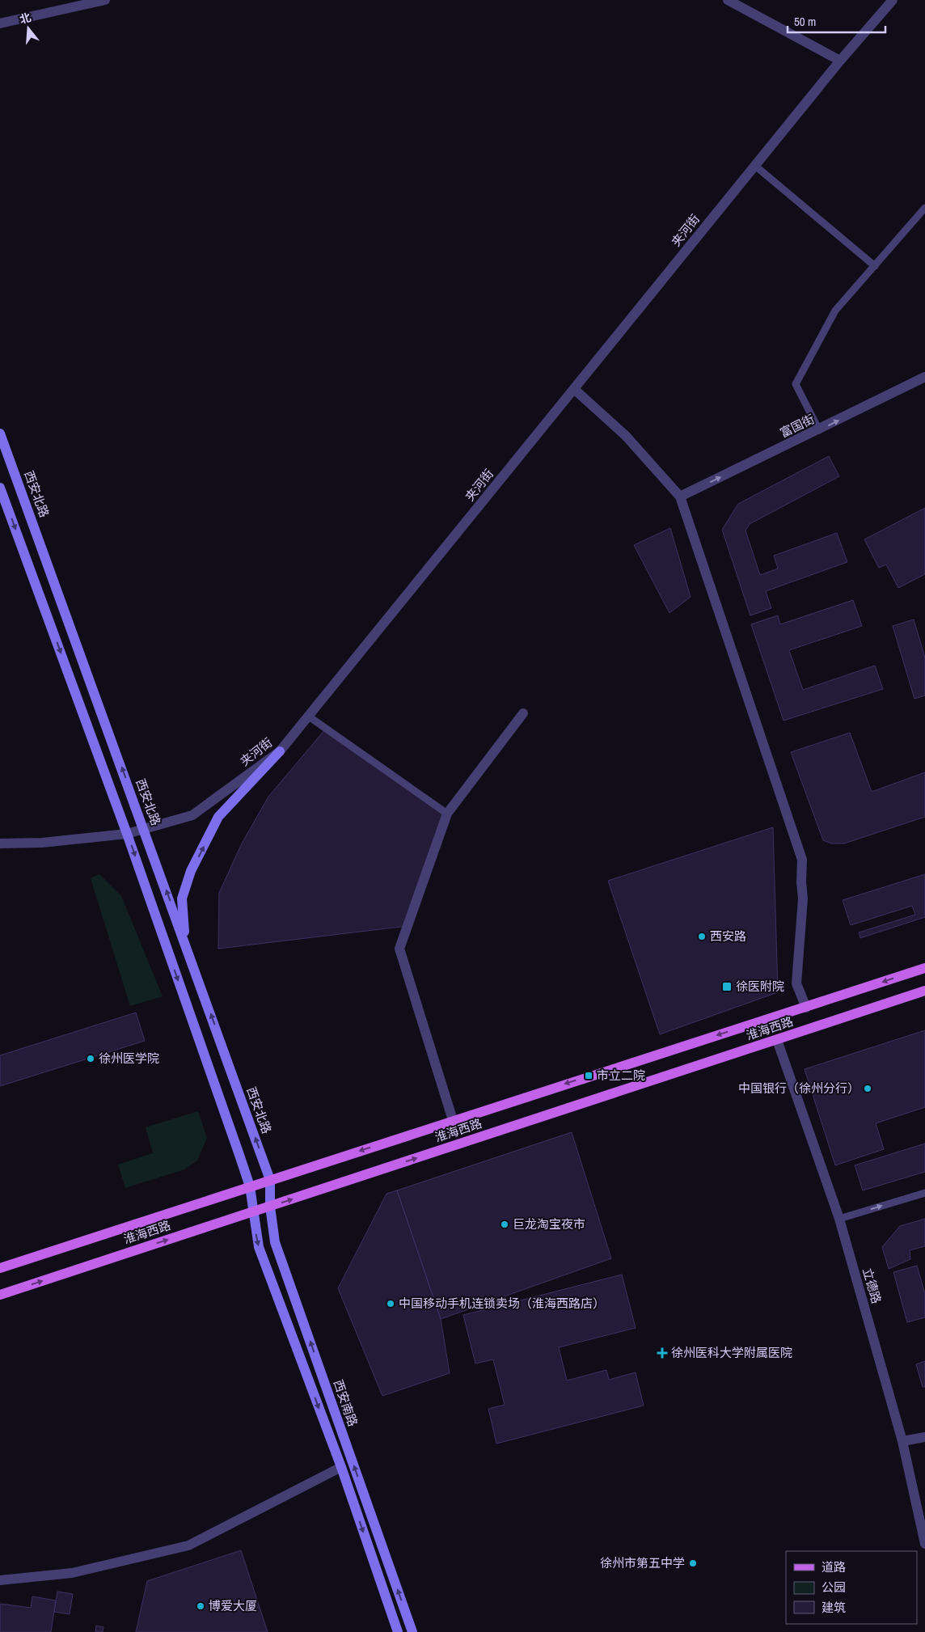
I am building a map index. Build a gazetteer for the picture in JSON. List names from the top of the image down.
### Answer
{
  "streets": {
    "main road": ["西安北路", "淮海西路", "西安南路"],
    "street": ["夹河街", "富国街", "立德路"]
  },
  "crossings": [
    ["夹河街", "西安北路"],
    ["西安北路", "淮海西路"],
    ["西安北路", "西安南路"],
    ["淮海西路", "立德路"],
    ["淮海西路", "西安南路"]
  ],
  "one_way": ["富国街"],
  "places": {
    "other": [
      "西安路",
      "徐州医学院",
      "中国银行（徐州分行）",
      "巨龙淘宝夜市",
      "中国移动手机连锁卖场（淮海西路店）",
      "徐州市第五中学",
      "博爱大厦"
    ],
    "transit": ["徐医附院", "市立二院"],
    "health": ["徐州医科大学附属医院"]
  },
  "legend": ["道路", "公园", "建筑"],
  "scale_bar": "50 m",
  "north": "top"
}
